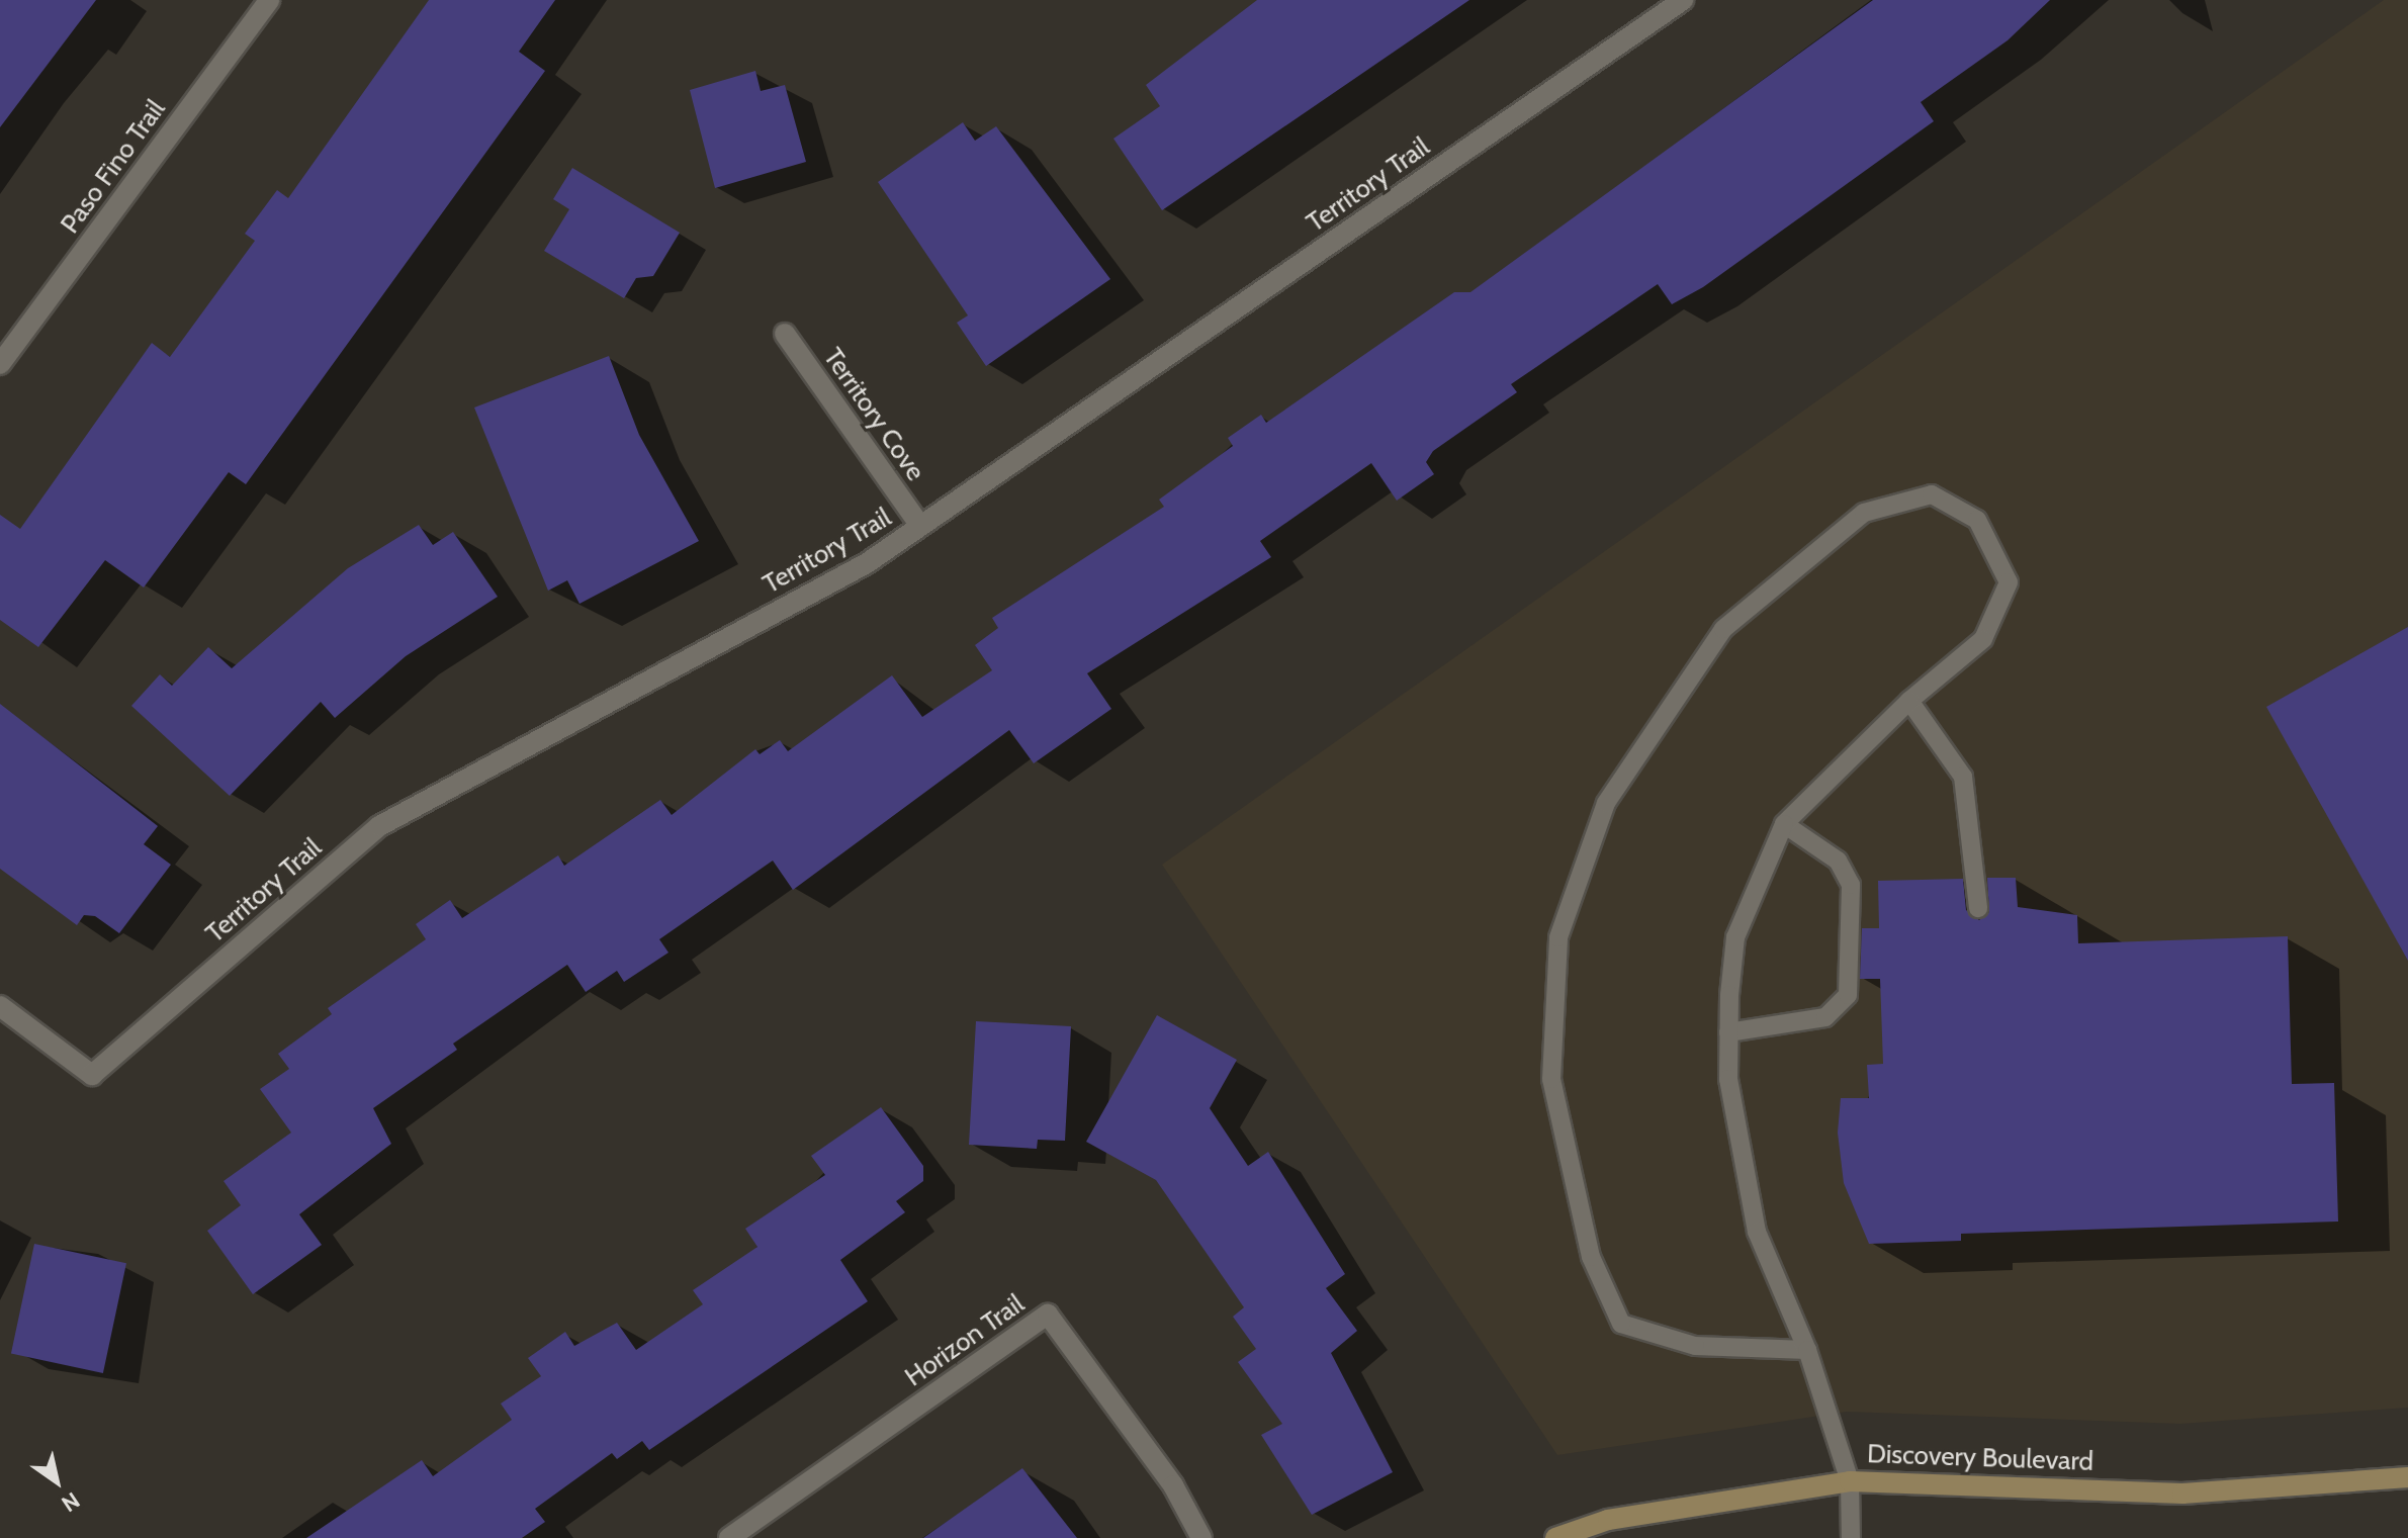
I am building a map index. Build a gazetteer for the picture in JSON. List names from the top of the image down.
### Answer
{
  "streets": {
    "street": [
      "Paso Fino Trail",
      "Territory Trail",
      "Territory Cove",
      "Horizon Trail",
      "Discovery Boulevard"
    ]
  },
  "crossings": [
    ["Territory Trail", "Territory Cove"]
  ],
  "north": "bottom right"
}
